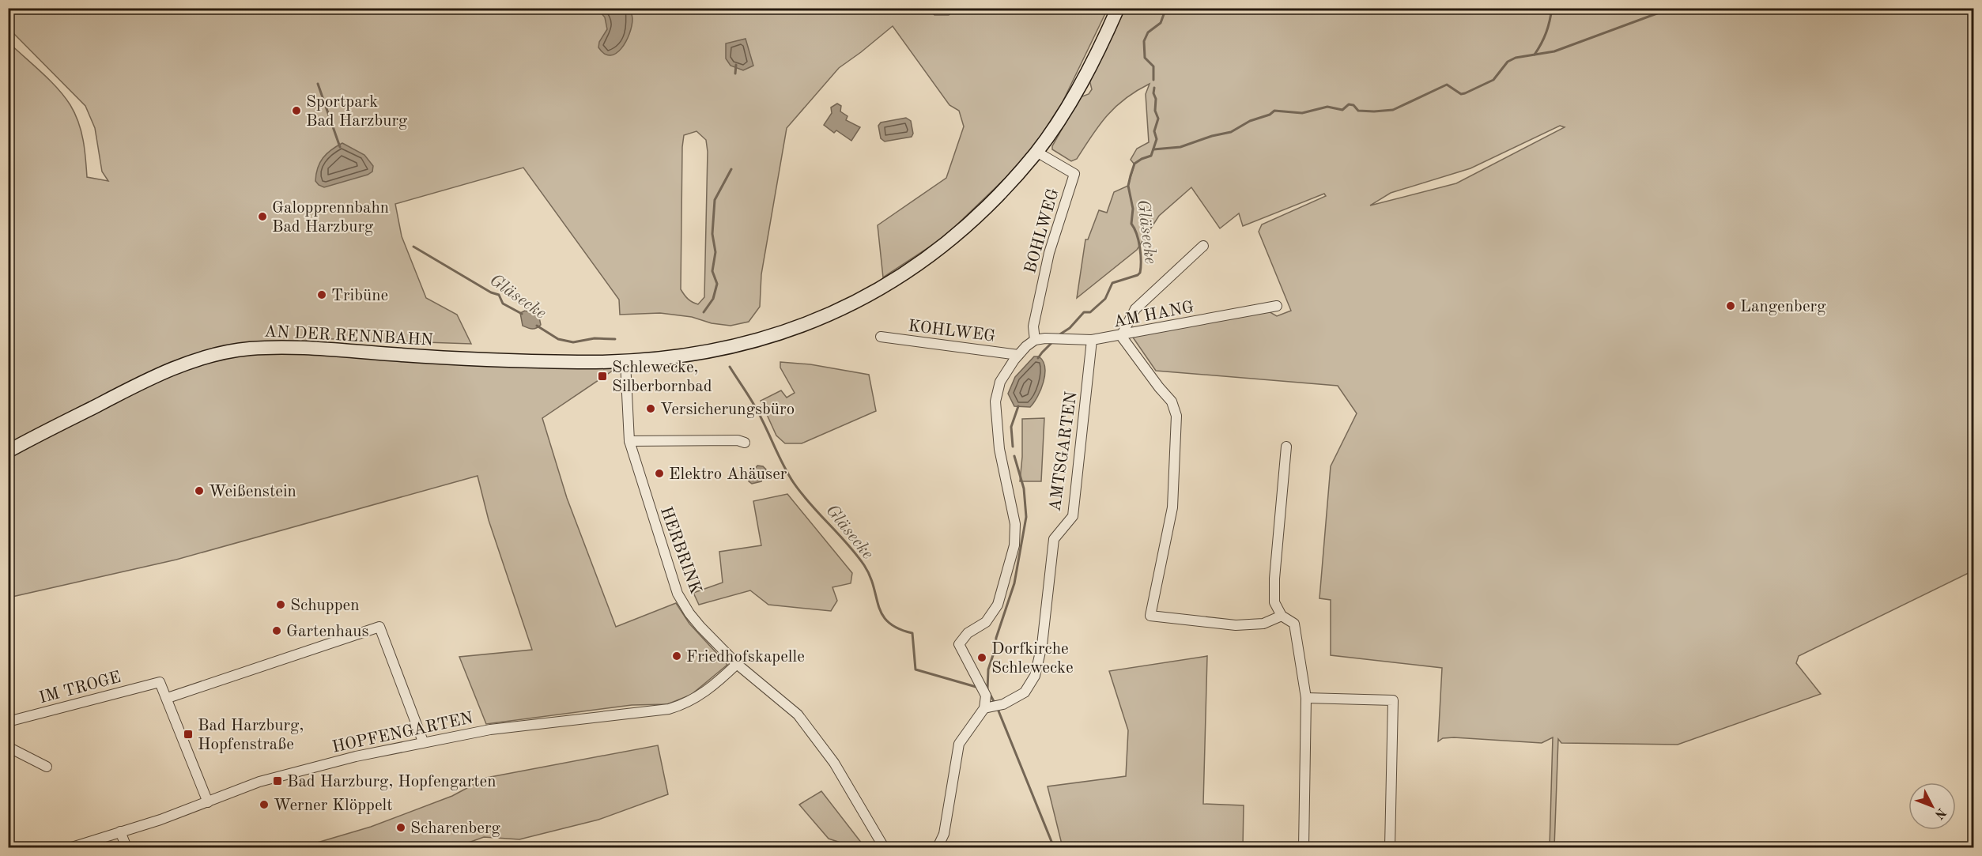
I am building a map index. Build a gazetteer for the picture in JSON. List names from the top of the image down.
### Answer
{
  "streets": {
    "main road": ["AN DER RENNBAHN"],
    "street": [
      "BOHLWEG",
      "AM HANG",
      "KOHLWEG",
      "AMTSGARTEN",
      "HERBRINK",
      "IM TROGE",
      "HOPFENGARTEN"
    ]
  },
  "crossings": [
    ["BOHLWEG", "AM HANG"],
    ["BOHLWEG", "AN DER RENNBAHN"],
    ["AM HANG", "AMTSGARTEN"],
    ["AN DER RENNBAHN", "HERBRINK"],
    ["HERBRINK", "HOPFENGARTEN"]
  ],
  "water": ["Gläsecke"],
  "places": {
    "other": [
      "Sportpark Bad Harzburg",
      "Galopprennbahn Bad Harzburg",
      "Tribüne",
      "Langenberg",
      "Versicherungsbüro",
      "Elektro Ahäuser",
      "Weißenstein",
      "Schuppen",
      "Gartenhaus",
      "Friedhofskapelle",
      "Dorfkirche Schlewecke",
      "Werner Klöppelt",
      "Scharenberg"
    ],
    "transit": ["Schlewecke, Silberbornbad", "Bad Harzburg, Hopfenstraße", "Bad Harzburg, Hopfengarten"]
  },
  "north": "bottom right"
}
